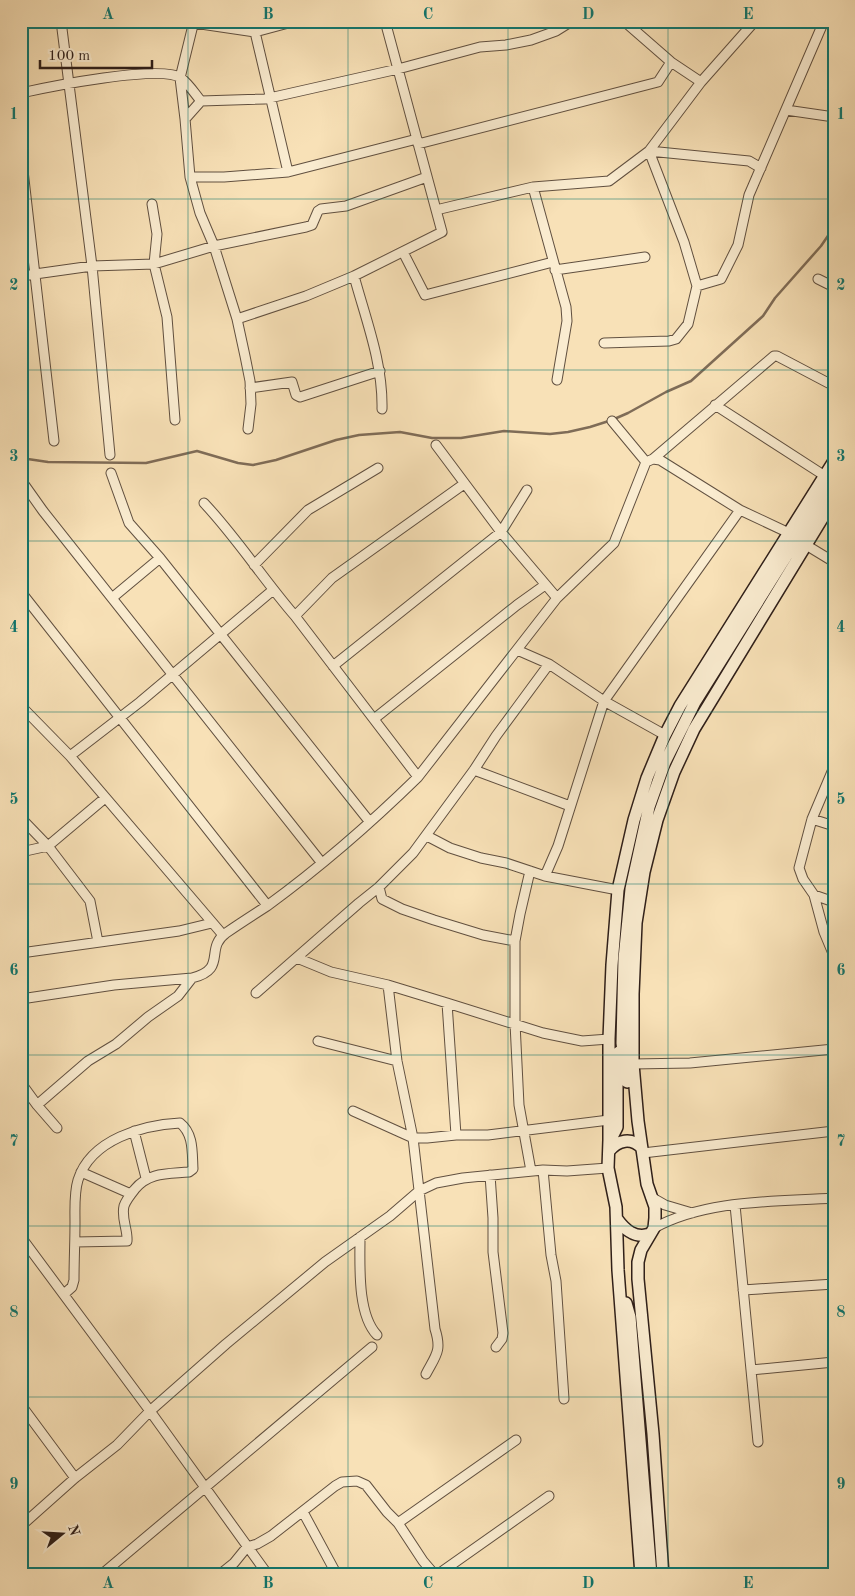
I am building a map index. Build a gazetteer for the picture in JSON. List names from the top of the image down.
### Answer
{
  "scale_bar": "100 m",
  "north": "right",
  "grid": {
    "columns": [
      "A",
      "B",
      "C",
      "D",
      "E"
    ],
    "rows": [
      "1",
      "2",
      "3",
      "4",
      "5",
      "6",
      "7",
      "8",
      "9"
    ]
  }
}
